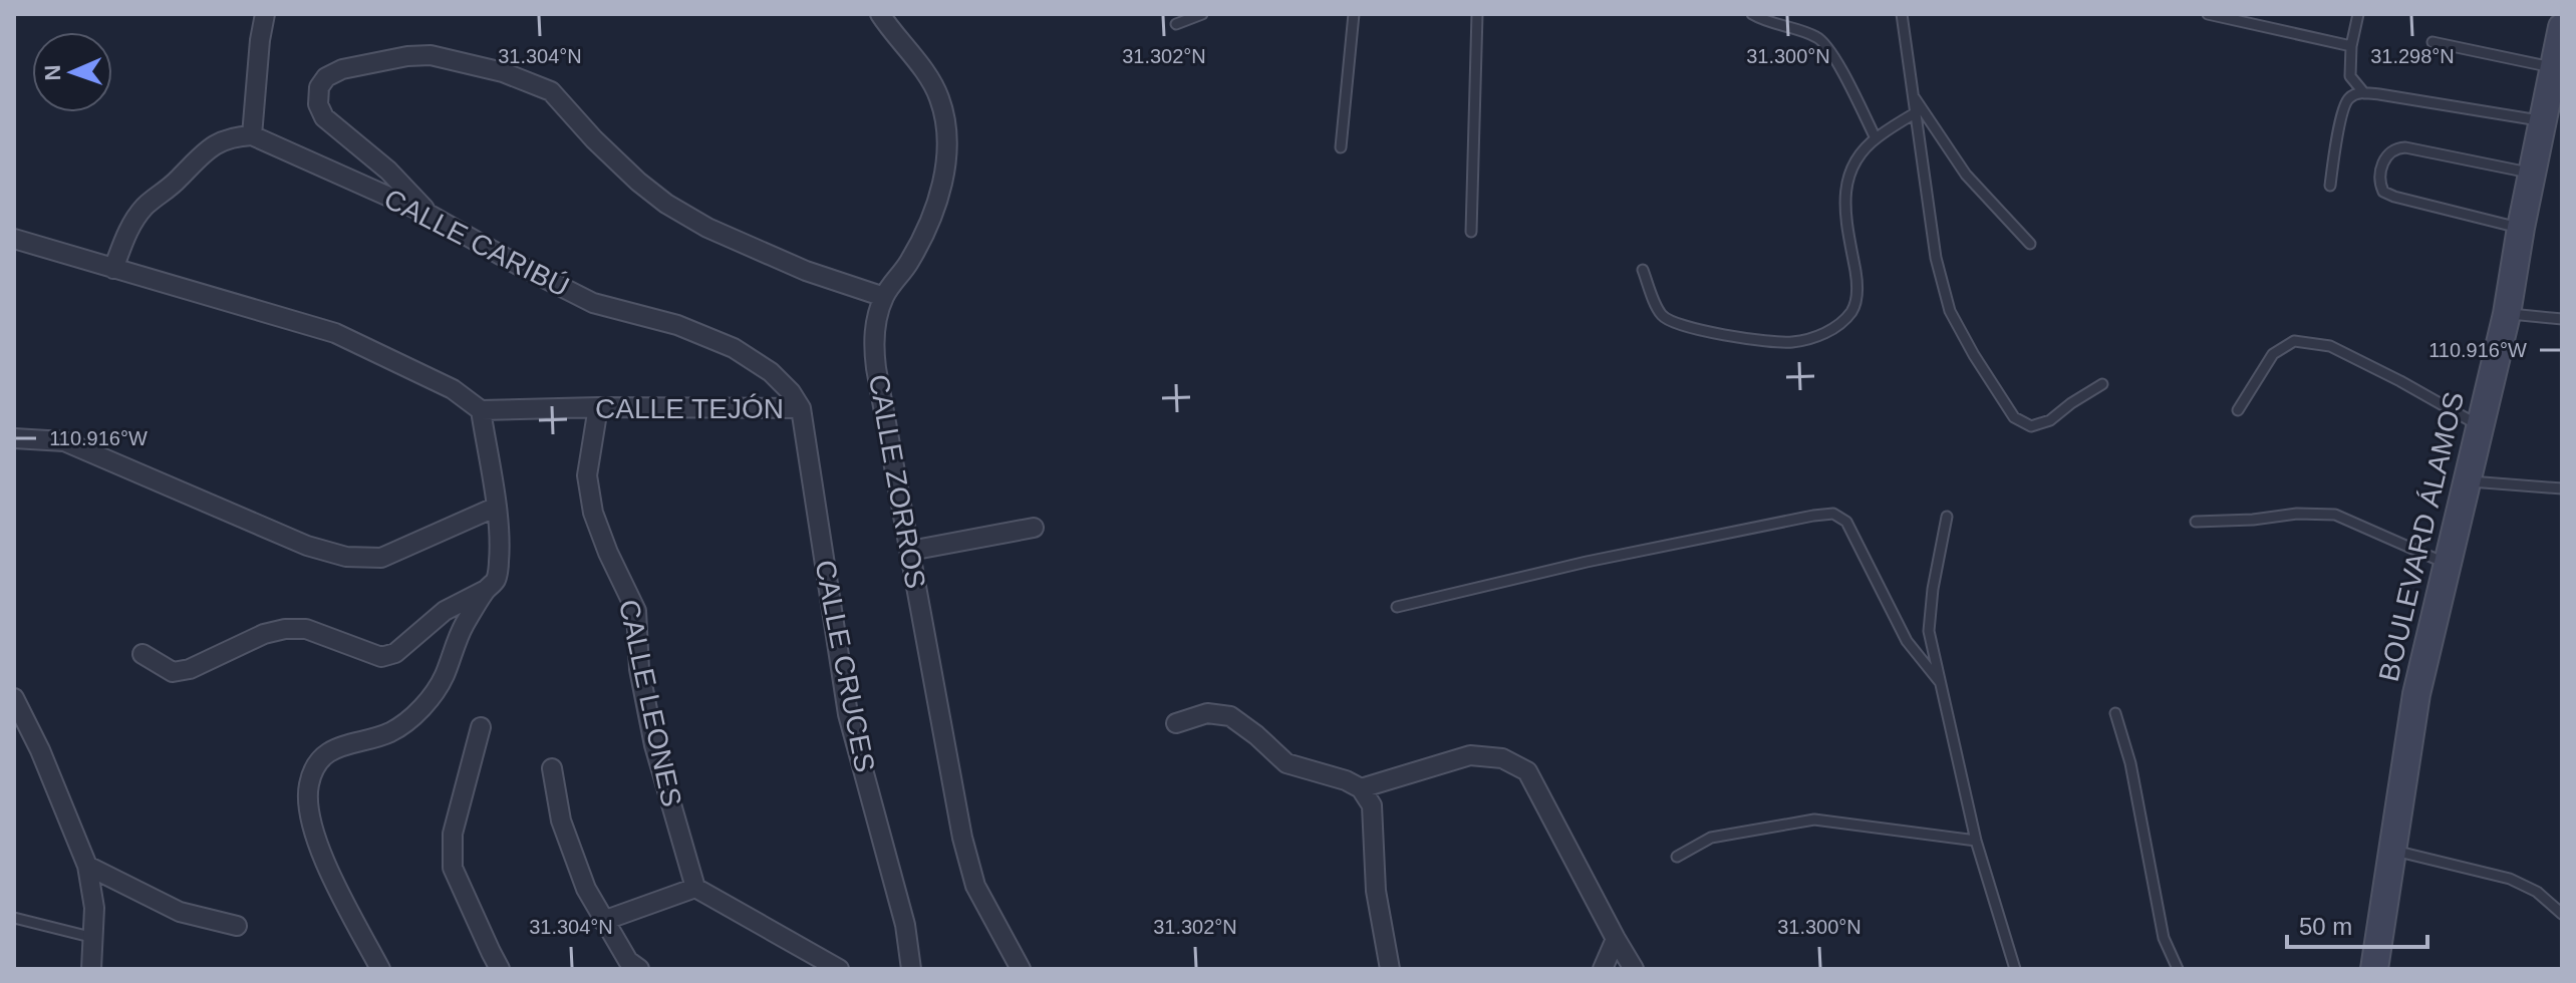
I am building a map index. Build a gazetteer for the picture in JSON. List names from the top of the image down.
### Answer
{
  "streets": {
    "main road": ["BOULEVARD ÁLAMOS"],
    "street": [
      "CALLE CARIBÚ",
      "CALLE TEJÓN",
      "CALLE ZORROS",
      "CALLE CRUCES",
      "CALLE LEONES"
    ]
  },
  "crossings": [
    ["CALLE CARIBÚ", "CALLE TEJÓN"],
    ["CALLE CARIBÚ", "CALLE CRUCES"],
    ["CALLE TEJÓN", "CALLE CRUCES"],
    ["CALLE TEJÓN", "CALLE LEONES"]
  ],
  "scale_bar": "50 m",
  "north": "left",
  "coordinates": [
    "31.304°N",
    "31.302°N",
    "31.300°N",
    "31.298°N",
    "110.916°W"
  ]
}
